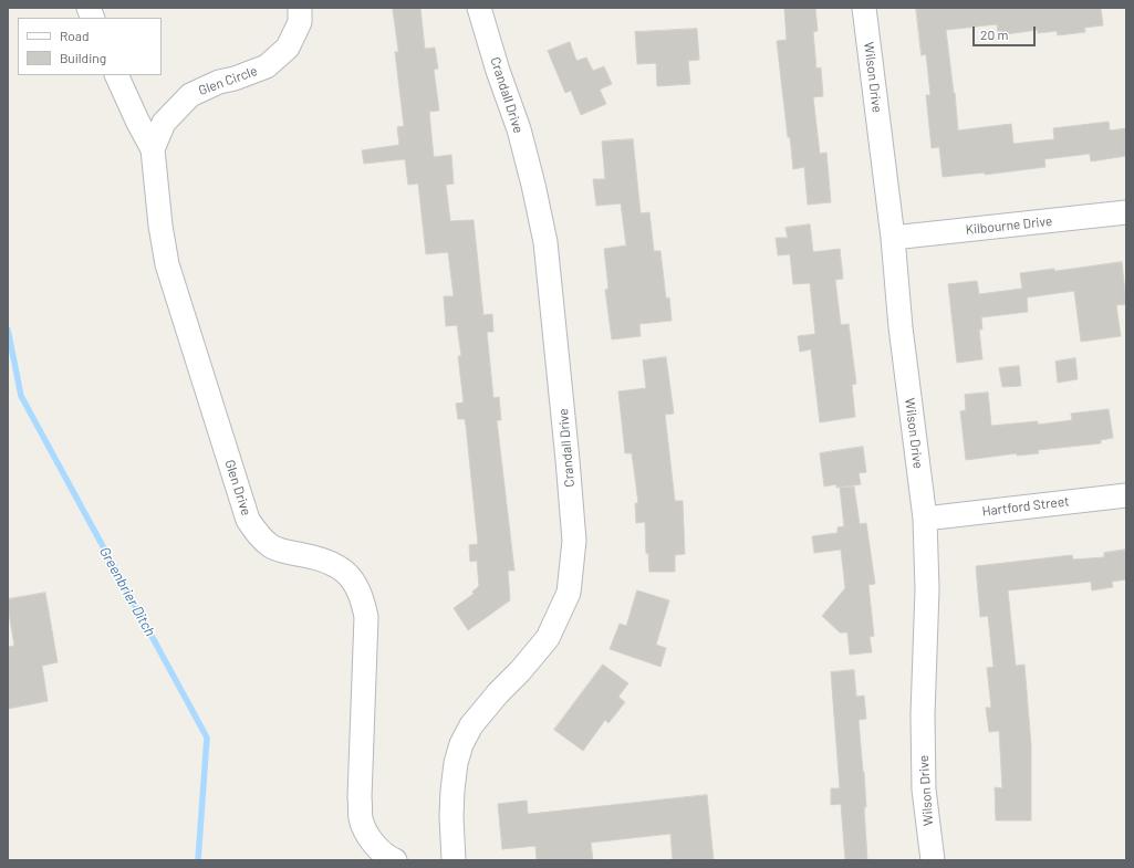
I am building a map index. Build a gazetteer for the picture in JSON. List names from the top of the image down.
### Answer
{
  "streets": {
    "street": [
      "Wilson Drive",
      "Glen Circle",
      "Crandall Drive",
      "Kilbourne Drive",
      "Glen Drive",
      "Hartford Street"
    ]
  },
  "crossings": [
    ["Wilson Drive", "Kilbourne Drive"],
    ["Wilson Drive", "Hartford Street"],
    ["Glen Circle", "Glen Drive"]
  ],
  "water": ["Greenbrier Ditch"],
  "legend": ["Road", "Building"],
  "scale_bar": "20 m"
}
